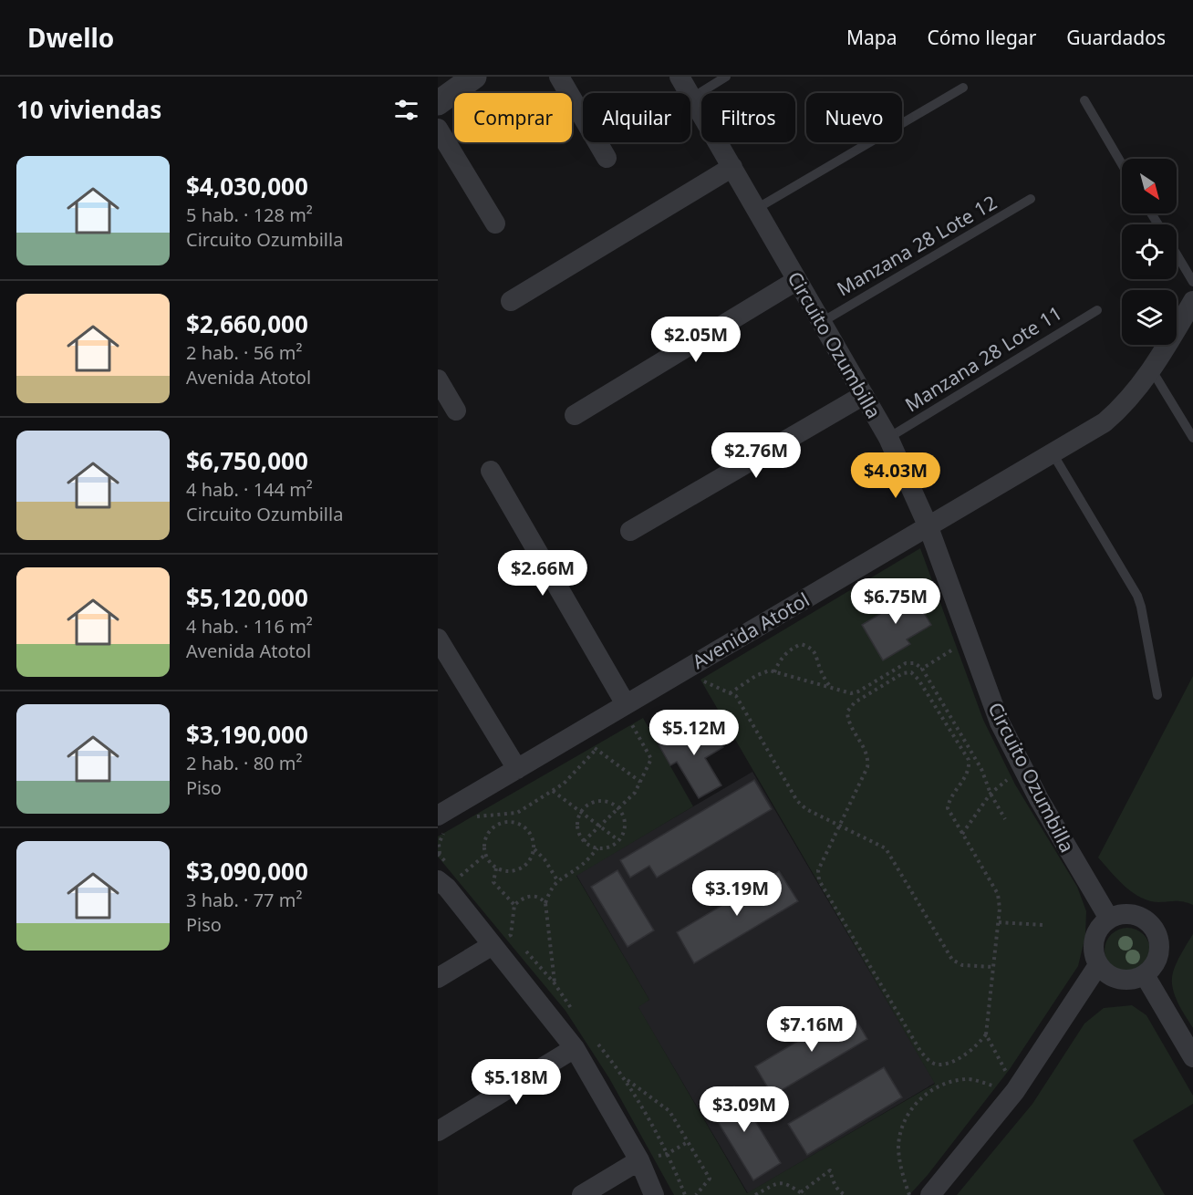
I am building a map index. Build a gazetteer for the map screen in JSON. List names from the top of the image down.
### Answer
{
  "streets": {
    "street": ["Circuito Ozumbilla", "Avenida Atotol"],
    "lane": ["Manzana 28 Lote 12", "Manzana 28 Lote 11"]
  },
  "crossings": [
    ["Manzana 28 Lote 12", "Circuito Ozumbilla"],
    ["Circuito Ozumbilla", "Manzana 28 Lote 11"],
    ["Circuito Ozumbilla", "Avenida Atotol"]
  ],
  "north": "bottom right",
  "page": {
    "header": "Dwello",
    "nav": ["Mapa", "Cómo llegar", "Guardados"],
    "heading": "10 viviendas",
    "chip": [
      "Comprar",
      "Alquilar",
      "Filtros",
      "Nuevo"
    ],
    "list": [
      {
        "name": "$4,030,000",
        "note": "5 hab. · 128 m² · Circuito Ozumbilla"
      },
      {
        "name": "$2,660,000",
        "note": "2 hab. · 56 m² · Avenida Atotol"
      },
      {
        "name": "$6,750,000",
        "note": "4 hab. · 144 m² · Circuito Ozumbilla"
      },
      {
        "name": "$5,120,000",
        "note": "4 hab. · 116 m² · Avenida Atotol"
      },
      {
        "name": "$3,190,000",
        "note": "2 hab. · 80 m² · Piso"
      },
      {
        "name": "$3,090,000",
        "note": "3 hab. · 77 m² · Piso"
      }
    ],
    "price": [
      "$2.05M",
      "$2.76M",
      "$4.03M",
      "$2.66M",
      "$6.75M",
      "$5.12M",
      "$3.19M",
      "$7.16M",
      "$5.18M",
      "$3.09M"
    ]
  }
}
